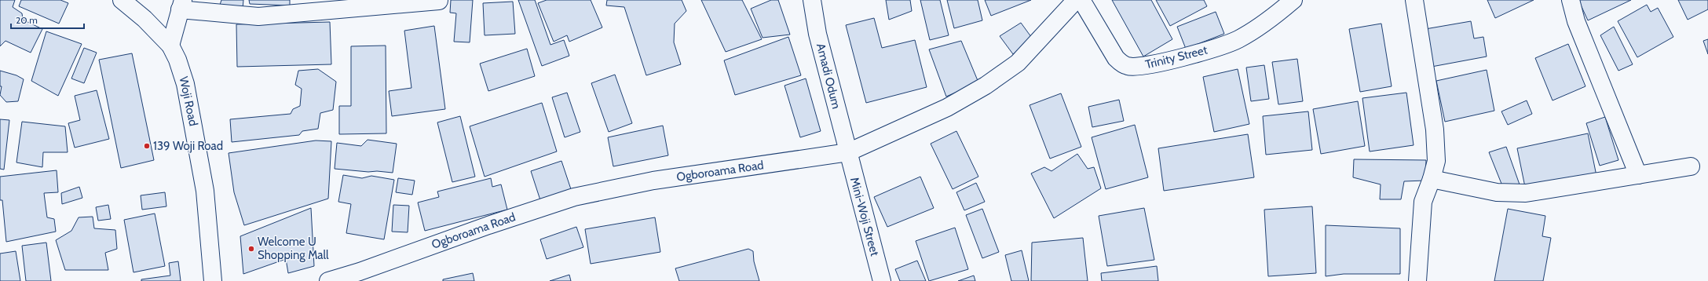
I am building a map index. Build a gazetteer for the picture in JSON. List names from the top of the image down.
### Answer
{
  "streets": {
    "street": [
      "Trinity Street",
      "Amadi Odum",
      "Woji Road",
      "Ogboroama Road",
      "Mini-Woji Street"
    ]
  },
  "crossings": [
    ["Amadi Odum", "Ogboroama Road"],
    ["Amadi Odum", "Mini-Woji Street"],
    ["Ogboroama Road", "Mini-Woji Street"]
  ],
  "places": ["139 Woji Road", "Welcome U Shopping Mall"],
  "scale_bar": "20 m"
}
